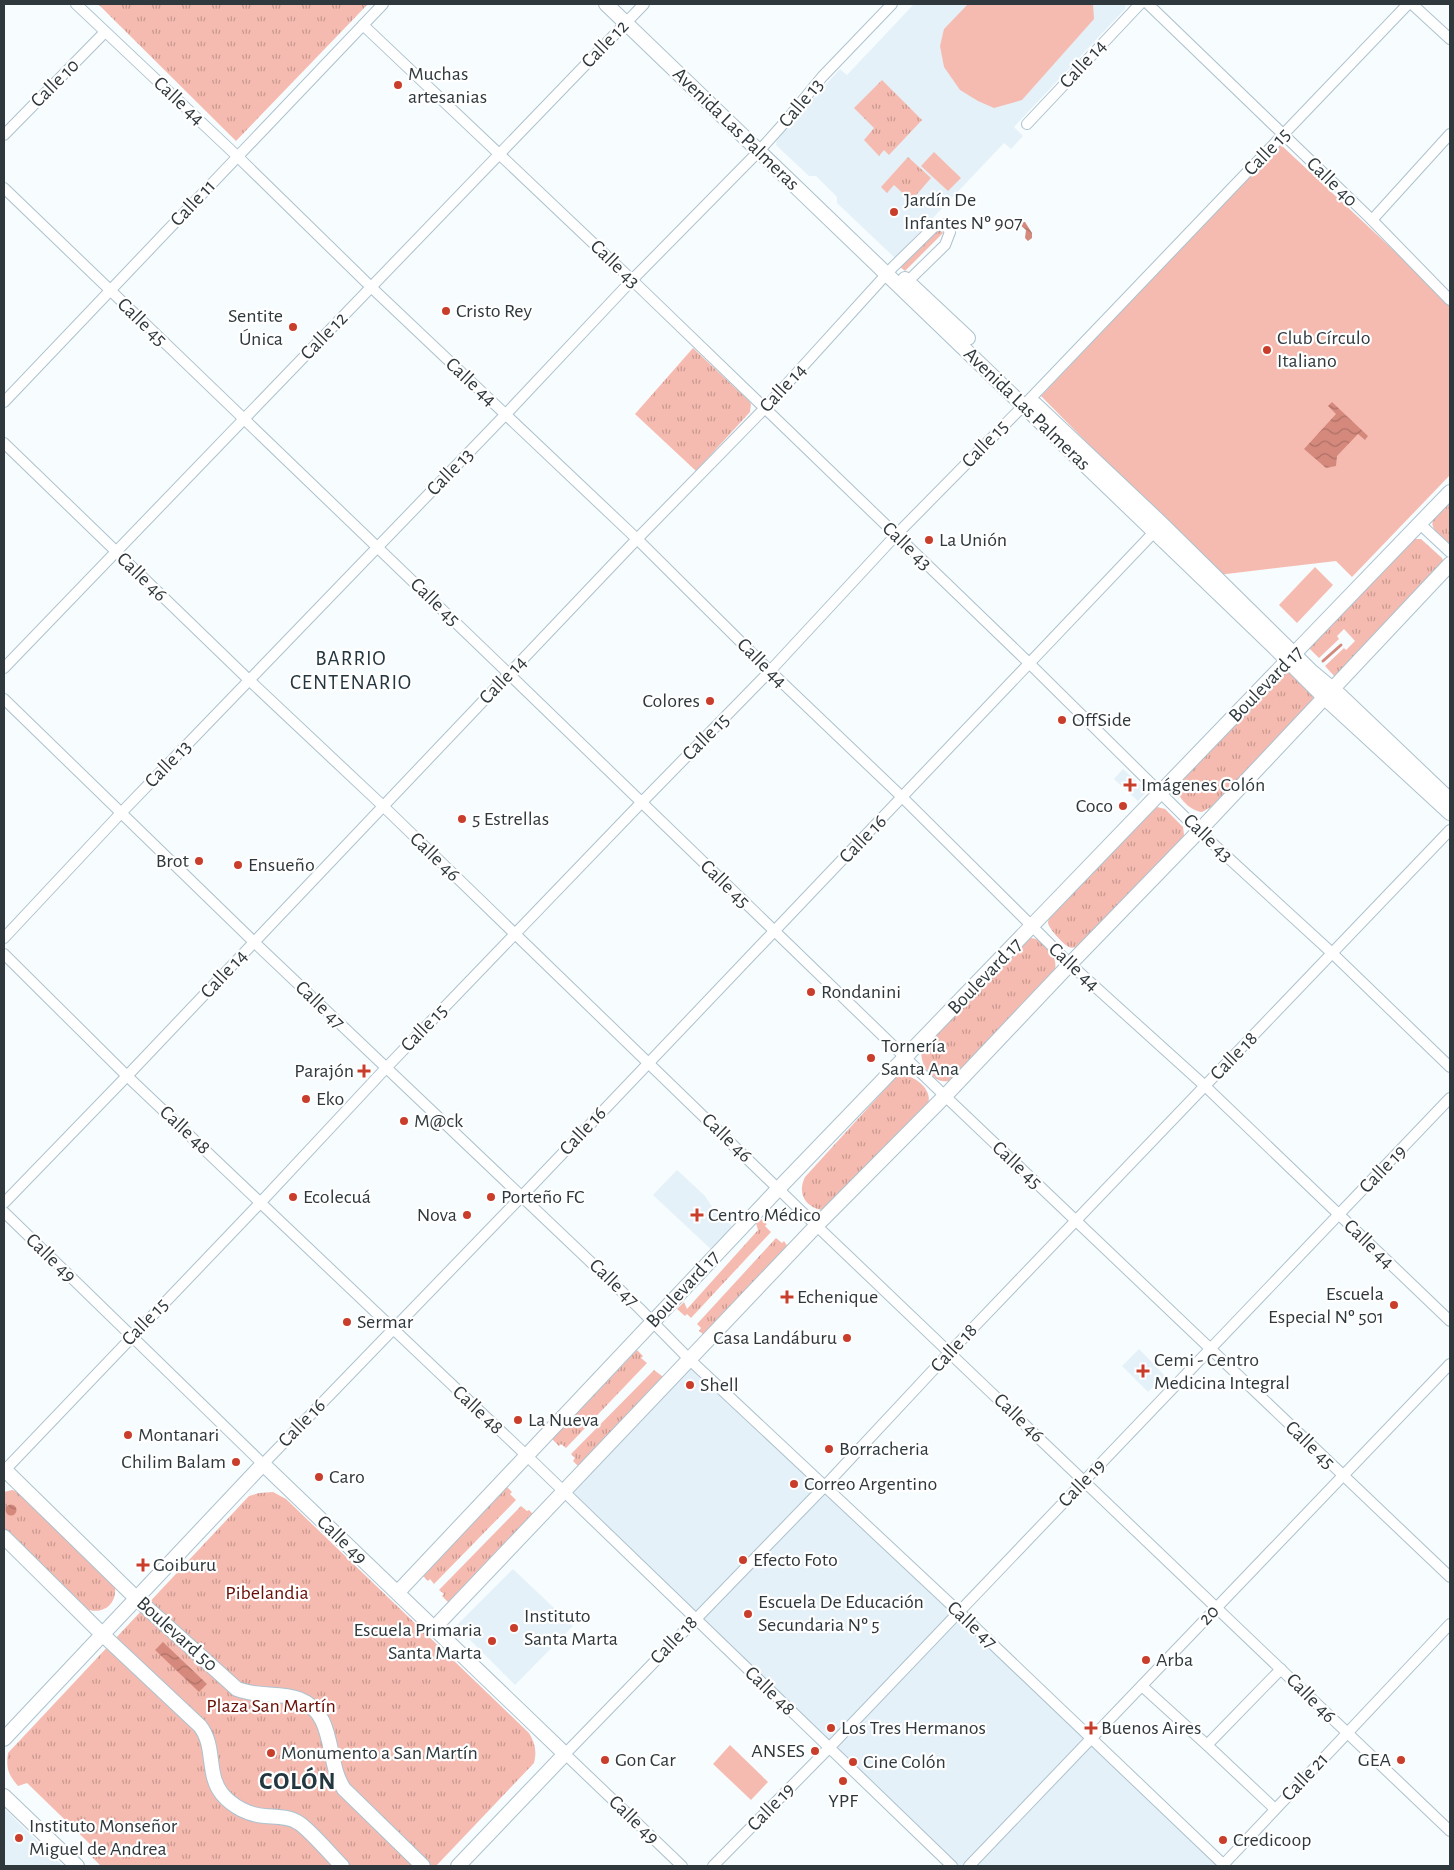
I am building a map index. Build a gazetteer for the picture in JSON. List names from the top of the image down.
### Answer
{
  "streets": {
    "main road": [
      "Avenida Las Palmeras",
      "Boulevard 17",
      "Calle 16",
      "Calle 18",
      "Calle 49",
      "Boulevard 50"
    ],
    "street": [
      "Calle 12",
      "Calle 14",
      "Calle 10",
      "Calle 44",
      "Calle 13",
      "Calle 15",
      "Calle 40",
      "Calle 11",
      "Calle 43",
      "Calle 45",
      "Calle 46",
      "Calle 47",
      "Calle 48",
      "Calle 19",
      "20",
      "Calle 21"
    ]
  },
  "crossings": [
    ["Calle 12", "Calle 44"],
    ["Calle 12", "Avenida Las Palmeras"],
    ["Calle 12", "Calle 43"],
    ["Calle 12", "Calle 45"],
    ["Calle 12", "Calle 46"],
    ["Calle 14", "Calle 44"],
    ["Calle 14", "Avenida Las Palmeras"],
    ["Calle 14", "Calle 43"],
    ["Calle 14", "Calle 45"],
    ["Calle 14", "Calle 46"],
    ["Calle 14", "Calle 47"],
    ["Calle 14", "Calle 48"],
    ["Calle 10", "Calle 44"],
    ["Calle 44", "Calle 13"],
    ["Calle 44", "Calle 15"],
    ["Calle 44", "Calle 11"],
    ["Calle 44", "Boulevard 17"],
    ["Calle 44", "Calle 16"],
    ["Calle 44", "Calle 18"],
    ["Calle 44", "Calle 19"],
    ["Calle 13", "Avenida Las Palmeras"],
    ["Calle 13", "Calle 43"],
    ["Calle 13", "Calle 45"],
    ["Calle 13", "Calle 46"],
    ["Calle 13", "Calle 47"],
    ["Avenida Las Palmeras", "Calle 15"],
    ["Avenida Las Palmeras", "Boulevard 17"],
    ["Avenida Las Palmeras", "Calle 16"],
    ["Calle 15", "Calle 40"],
    ["Calle 15", "Calle 43"],
    ["Calle 15", "Calle 45"],
    ["Calle 15", "Calle 46"],
    ["Calle 15", "Calle 47"],
    ["Calle 15", "Calle 48"],
    ["Calle 15", "Calle 49"],
    ["Calle 15", "Boulevard 50"],
    ["Calle 11", "Calle 43"],
    ["Calle 11", "Calle 45"],
    ["Calle 43", "Boulevard 17"],
    ["Calle 43", "Calle 16"],
    ["Calle 43", "Calle 18"],
    ["Calle 45", "Boulevard 17"],
    ["Calle 45", "Calle 16"],
    ["Calle 45", "Calle 18"],
    ["Calle 45", "Calle 19"],
    ["Calle 45", "20"],
    ["Calle 46", "Boulevard 17"],
    ["Calle 46", "Calle 16"],
    ["Calle 46", "Calle 18"],
    ["Calle 46", "Calle 19"],
    ["Calle 46", "20"],
    ["Calle 46", "Calle 21"],
    ["Boulevard 17", "Calle 47"],
    ["Boulevard 17", "Calle 48"],
    ["Boulevard 17", "Calle 49"],
    ["Calle 16", "Calle 47"],
    ["Calle 16", "Calle 48"],
    ["Calle 16", "Calle 49"],
    ["Calle 16", "Boulevard 50"],
    ["Calle 47", "Calle 18"],
    ["Calle 47", "Calle 19"],
    ["Calle 47", "20"],
    ["Calle 47", "Calle 21"],
    ["Calle 18", "Calle 48"],
    ["Calle 18", "Calle 49"],
    ["Calle 48", "Calle 19"]
  ],
  "districts": ["BARRIO CENTENARIO", "COLÓN"],
  "parks": ["Pibelandia", "Plaza San Martín"],
  "places": {
    "other": [
      "Muchas artesanias",
      "Jardín De Infantes Nº 907",
      "Cristo Rey",
      "Sentite Única",
      "Club Círculo Italiano",
      "La Unión",
      "Colores",
      "OffSide",
      "Coco",
      "5 Estrellas",
      "Brot",
      "Ensueño",
      "Rondanini",
      "Tornería Santa Ana",
      "Eko",
      "M@ck",
      "Ecolecuá",
      "Porteño FC",
      "Nova",
      "Escuela Especial Nº 501",
      "Sermar",
      "Casa Landáburu",
      "Shell",
      "La Nueva",
      "Montanari",
      "Borracheria",
      "Chilim Balam",
      "Caro",
      "Correo Argentino",
      "Efecto Foto",
      "Escuela De Educación Secundaria Nº 5",
      "Instituto Santa Marta",
      "Escuela Primaria Santa Marta",
      "Arba",
      "Los Tres Hermanos",
      "ANSES",
      "Monumento a San Martín",
      "Gon Car",
      "GEA",
      "Cine Colón",
      "YPF",
      "Instituto Monseñor Miguel de Andrea",
      "Credicoop"
    ],
    "health": [
      "Imágenes Colón",
      "Parajón",
      "Centro Médico",
      "Echenique",
      "Cemi - Centro Medicina Integral",
      "Goiburu",
      "Buenos Aires"
    ]
  }
}
